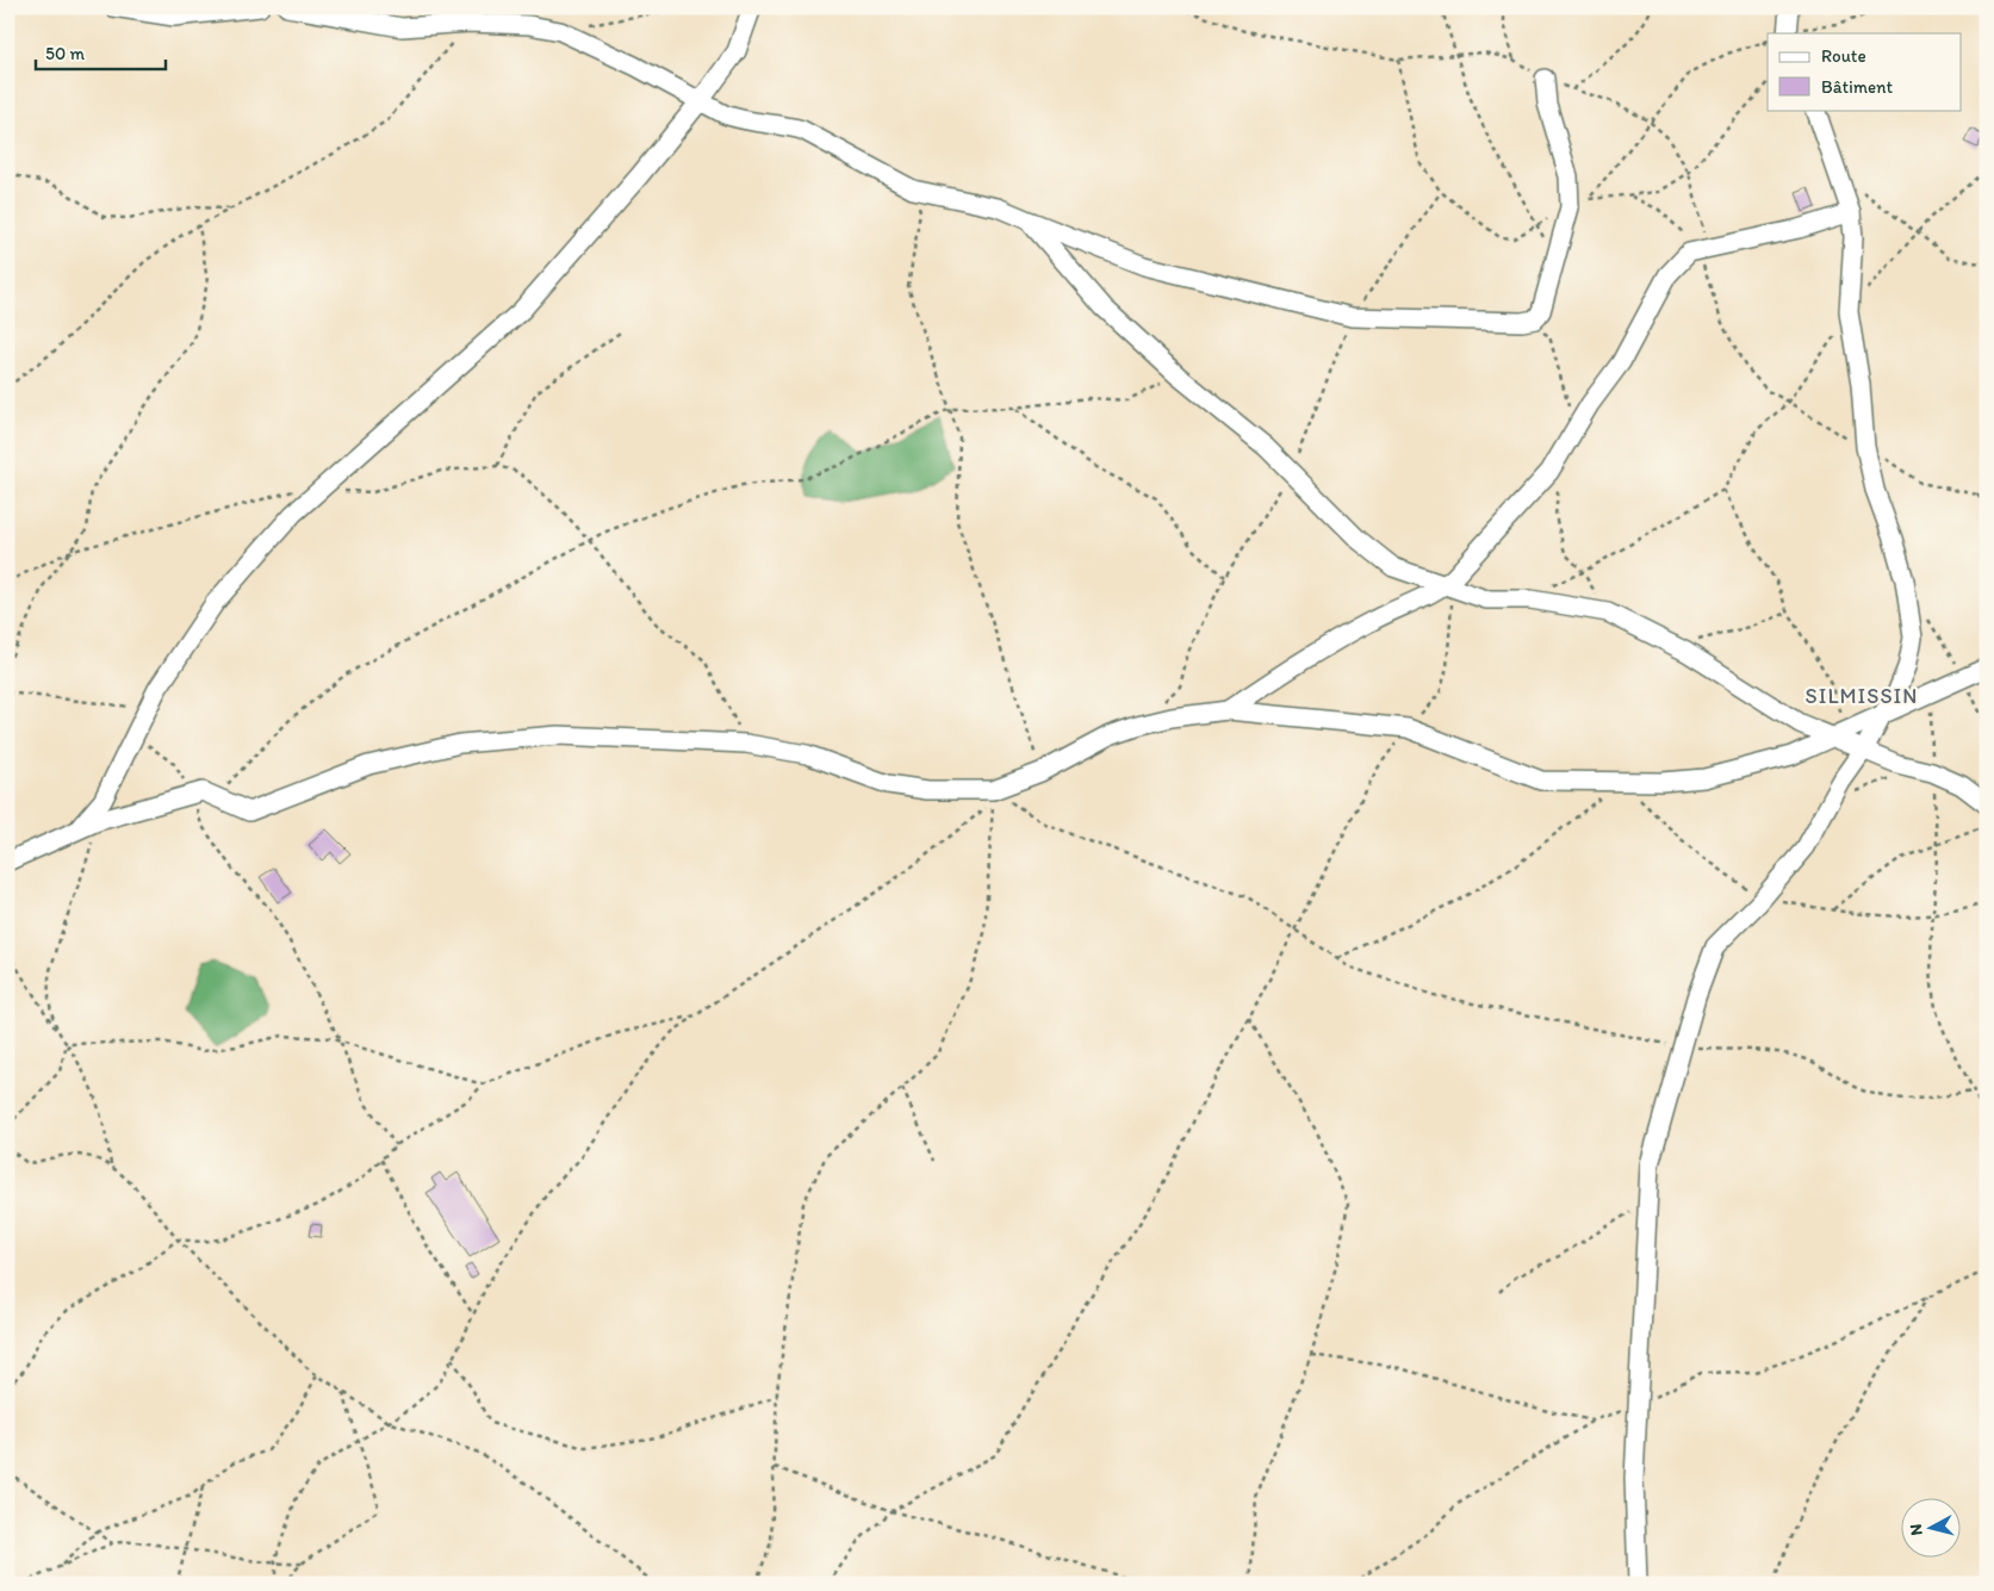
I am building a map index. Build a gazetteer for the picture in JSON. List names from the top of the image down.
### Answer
{
  "districts": ["SILMISSIN"],
  "legend": ["Route", "Bâtiment"],
  "scale_bar": "50 m",
  "north": "left"
}
